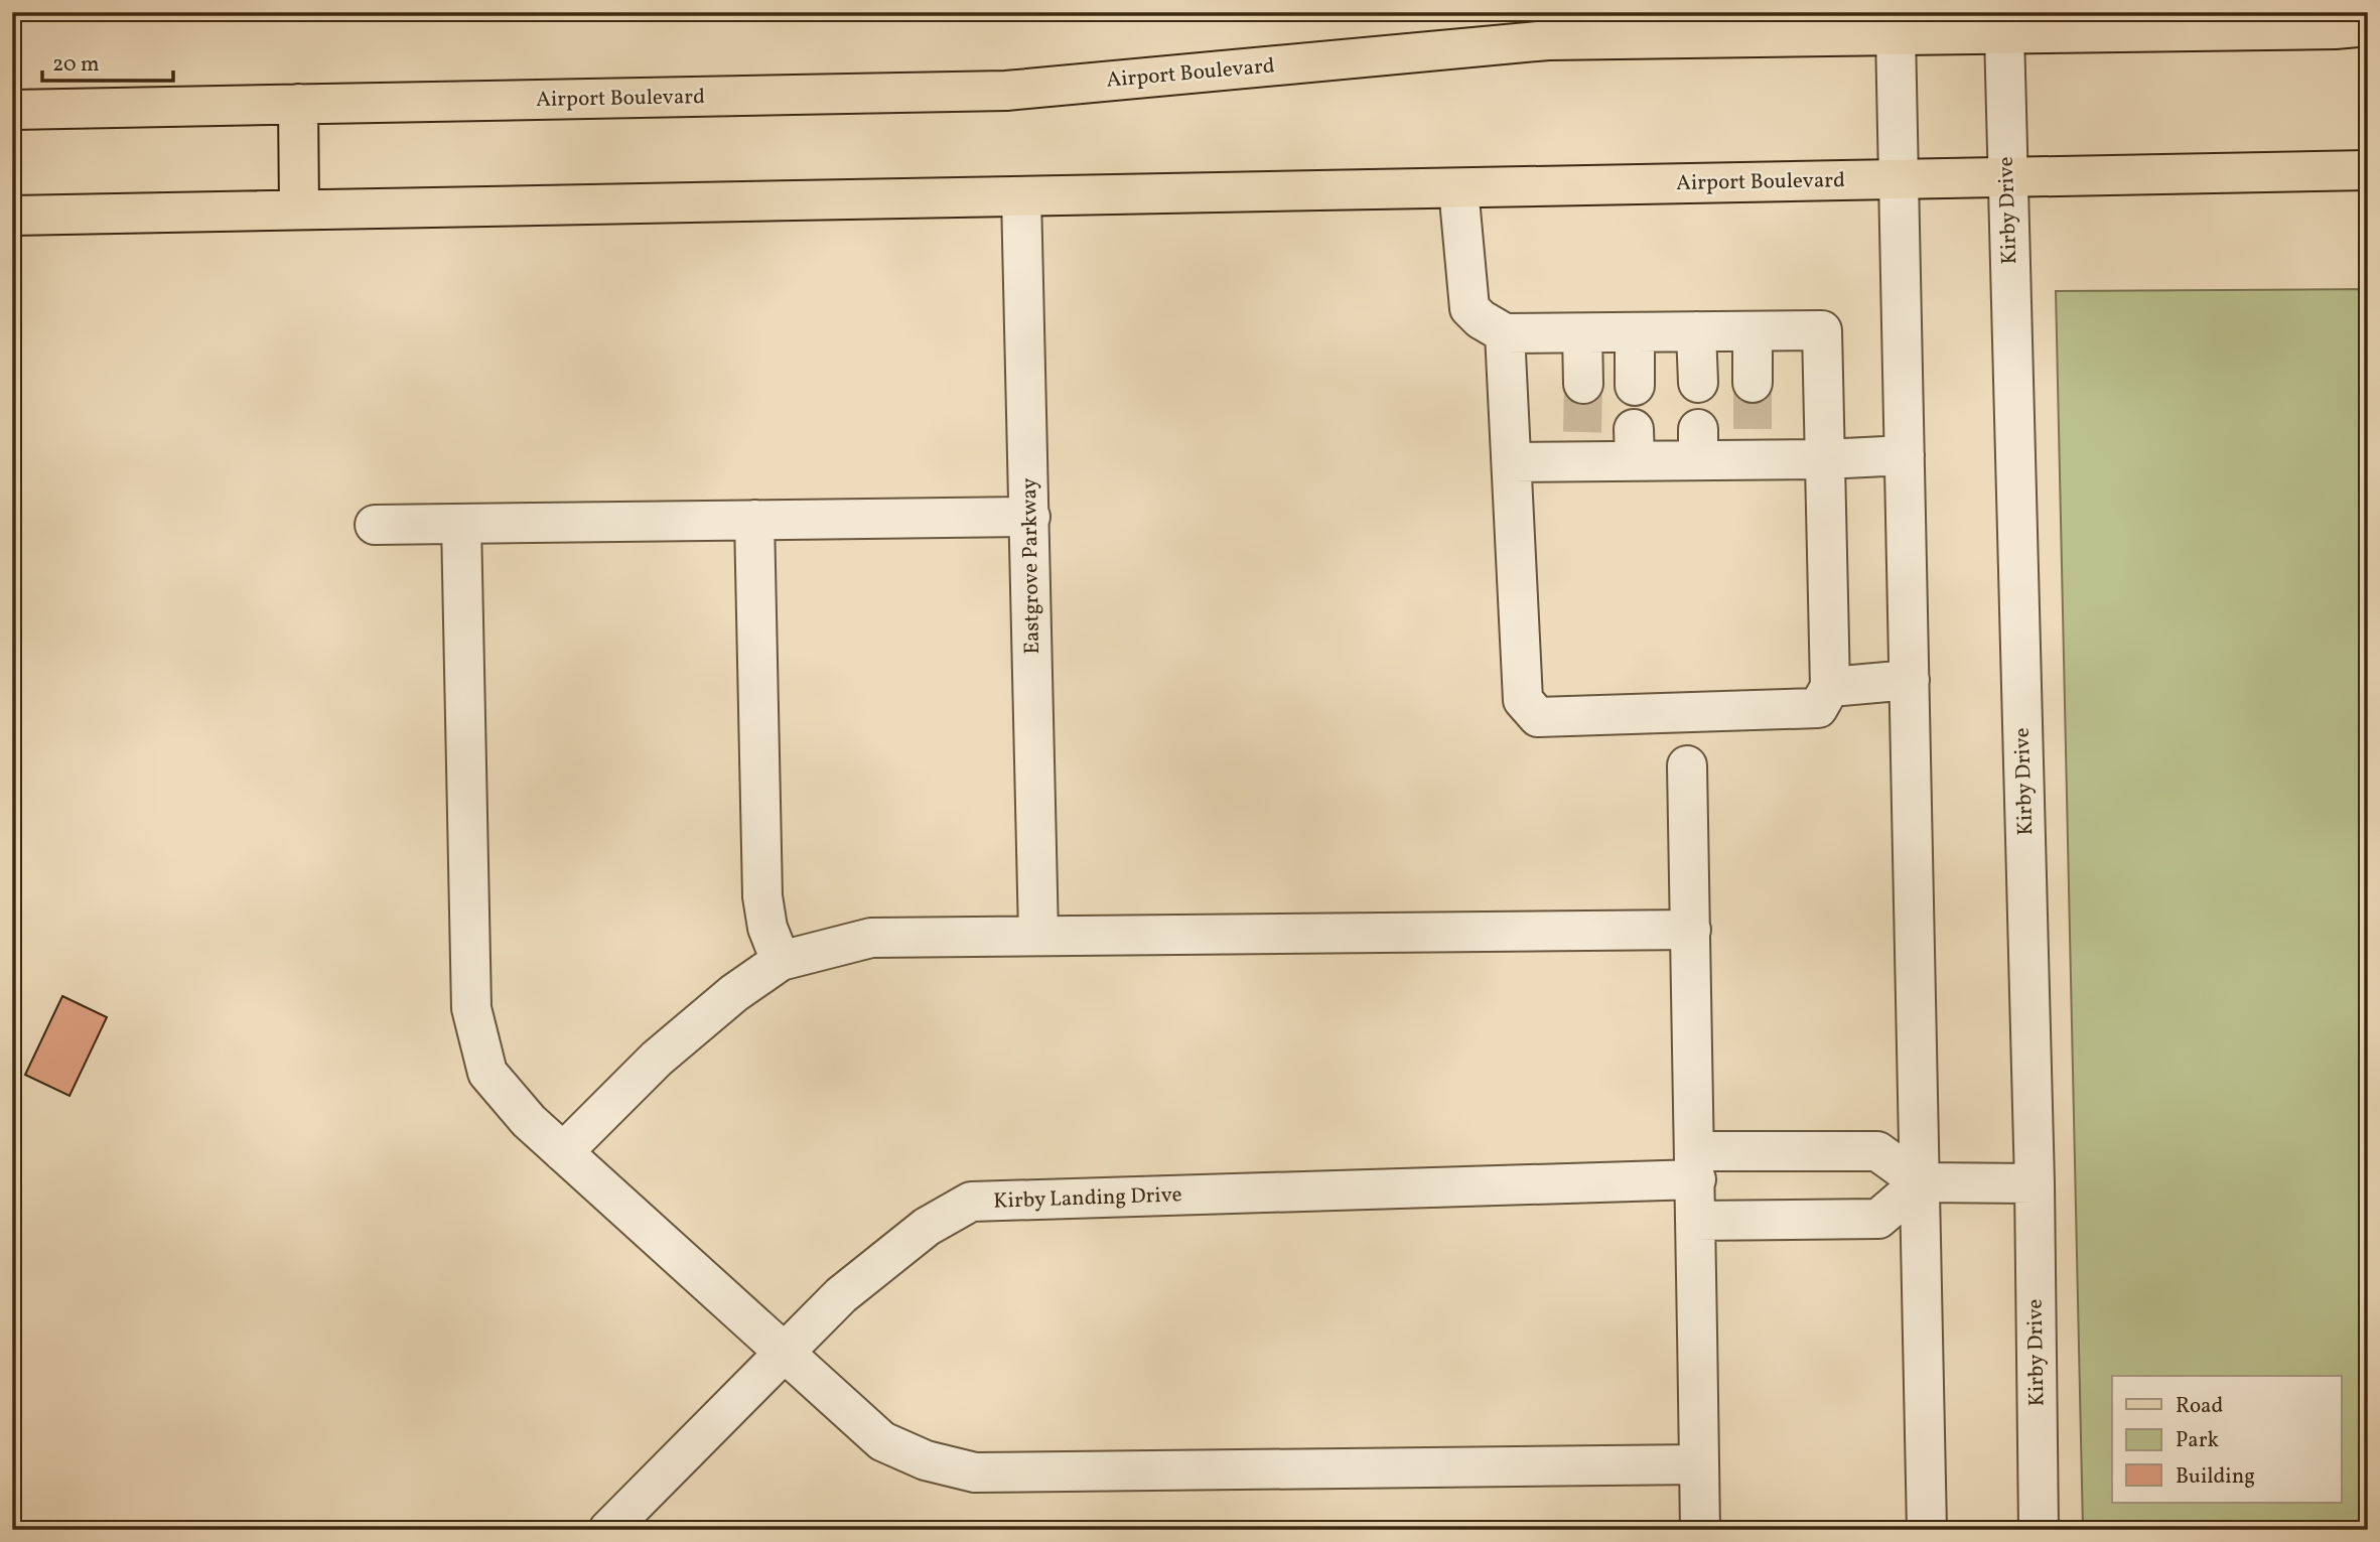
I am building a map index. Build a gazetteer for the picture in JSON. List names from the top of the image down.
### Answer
{
  "streets": {
    "main road": ["Airport Boulevard"],
    "street": ["Kirby Drive", "Eastgrove Parkway", "Kirby Landing Drive"]
  },
  "crossings": [
    ["Airport Boulevard", "Kirby Drive"],
    ["Airport Boulevard", "Eastgrove Parkway"]
  ],
  "legend": ["Road", "Park", "Building"],
  "scale_bar": "20 m"
}
